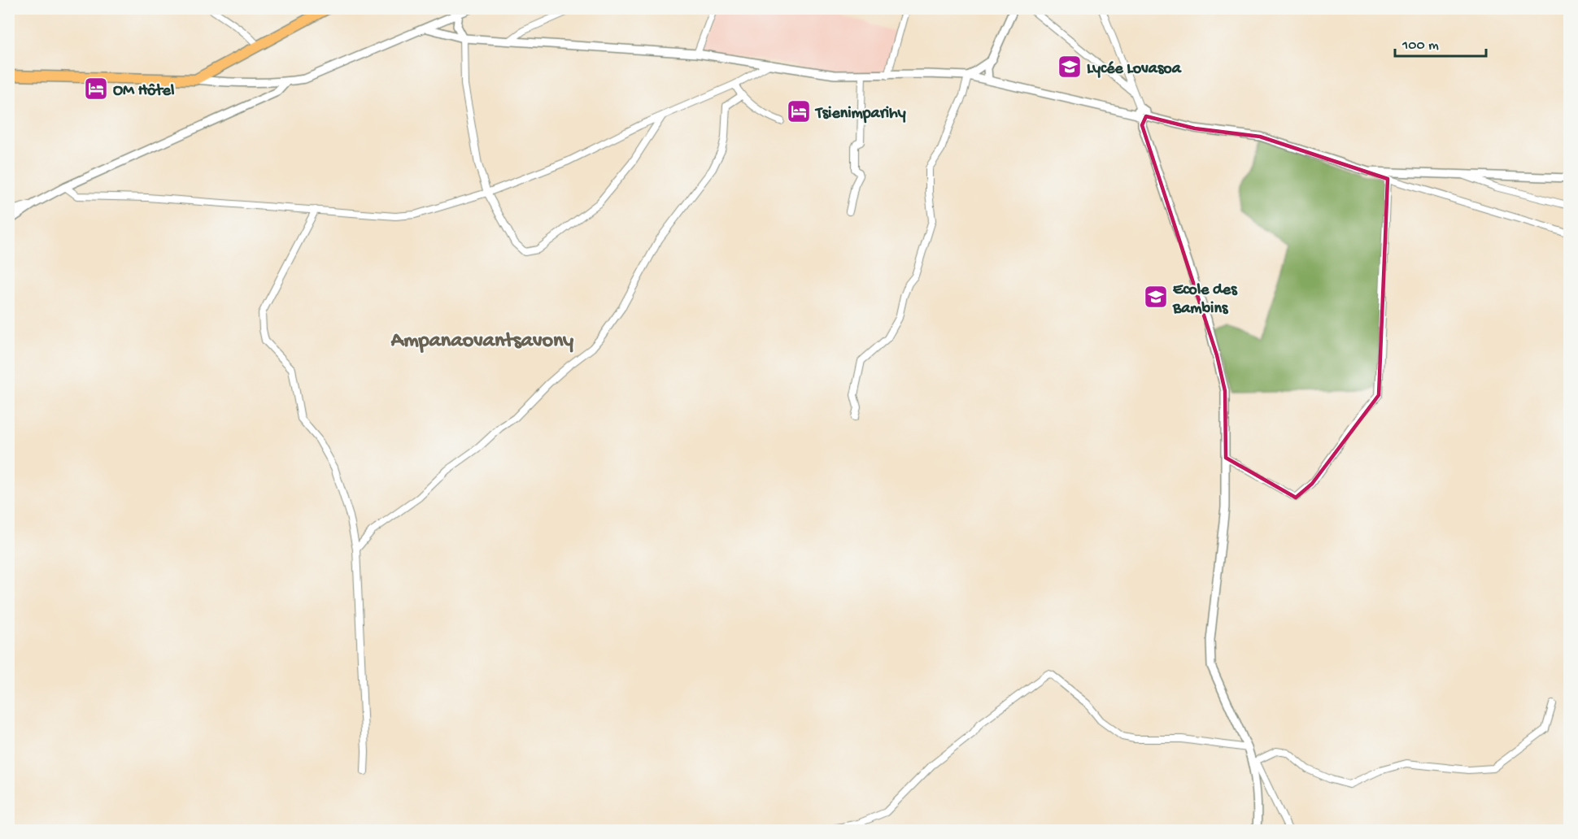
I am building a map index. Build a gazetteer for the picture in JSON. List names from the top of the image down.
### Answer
{
  "districts": ["Ampanaovantsavony"],
  "places": {
    "school or university": ["Lycée Lovasoa", "Ecole des Bambins"],
    "hotel": ["OM Hôtel", "Tsienimparihy"]
  },
  "scale_bar": "100 m"
}
